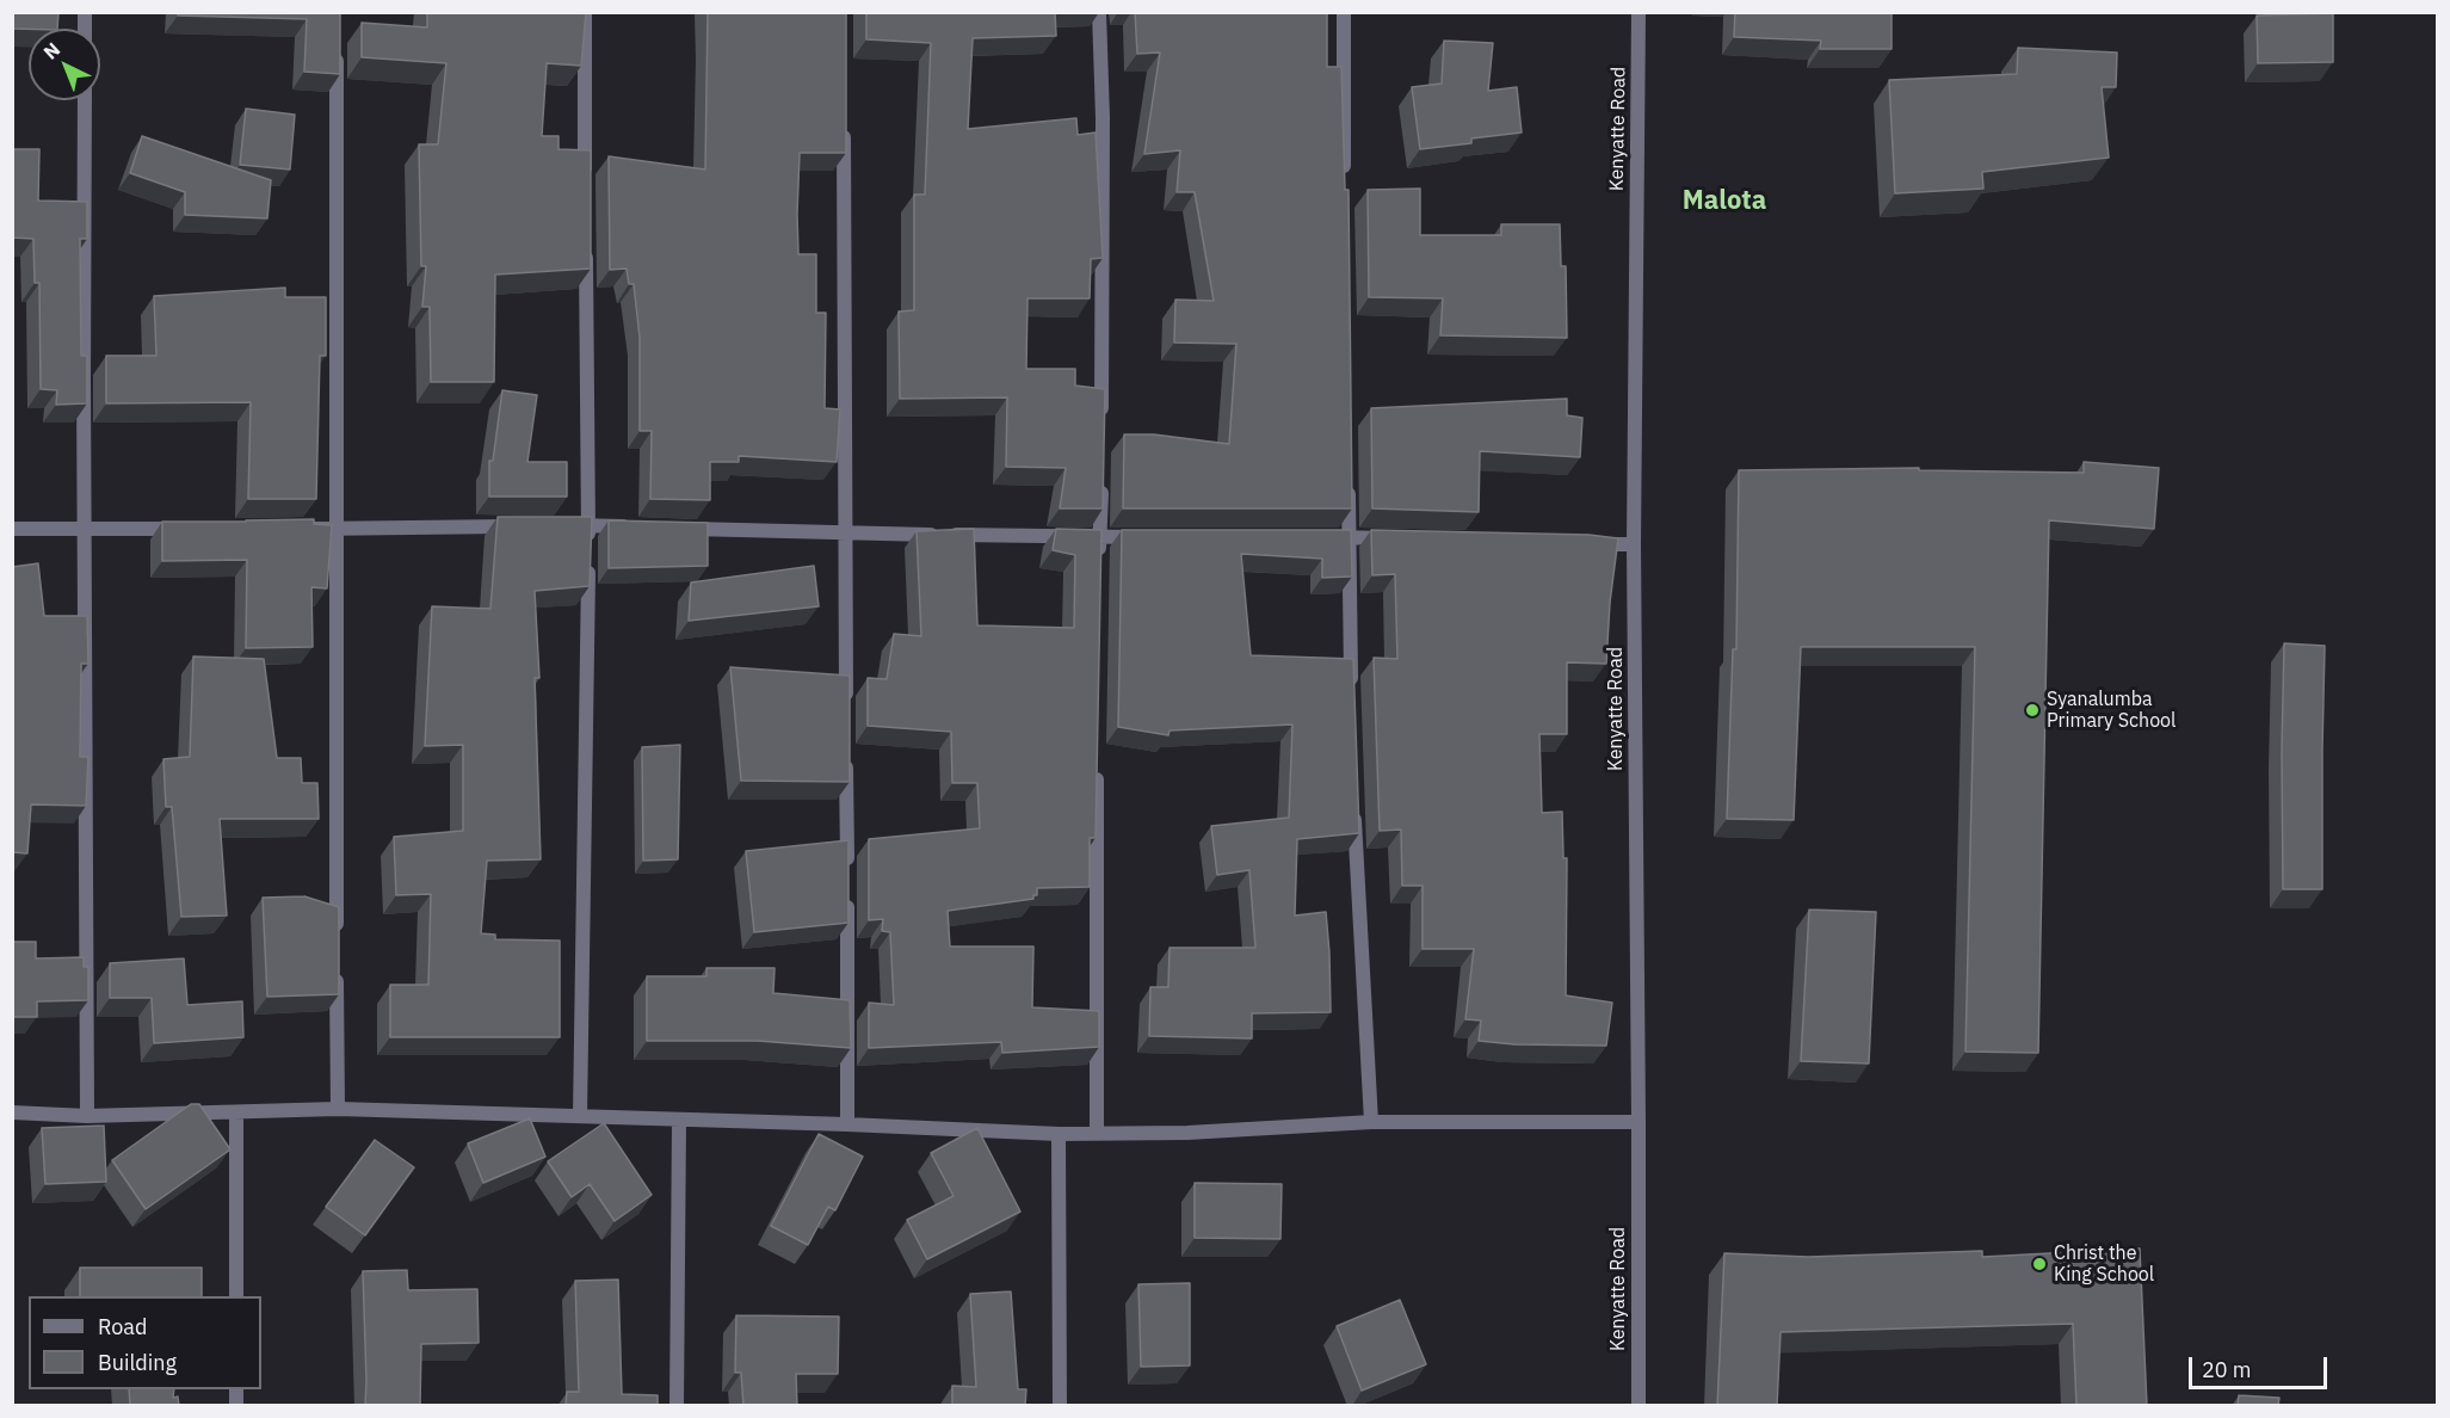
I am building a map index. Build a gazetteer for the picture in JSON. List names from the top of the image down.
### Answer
{
  "streets": {
    "street": ["Kenyatte Road"]
  },
  "districts": ["Malota"],
  "places": ["Syanalumba Primary School", "Christ the King School"],
  "legend": ["Road", "Building"],
  "scale_bar": "20 m",
  "north": "top left"
}
